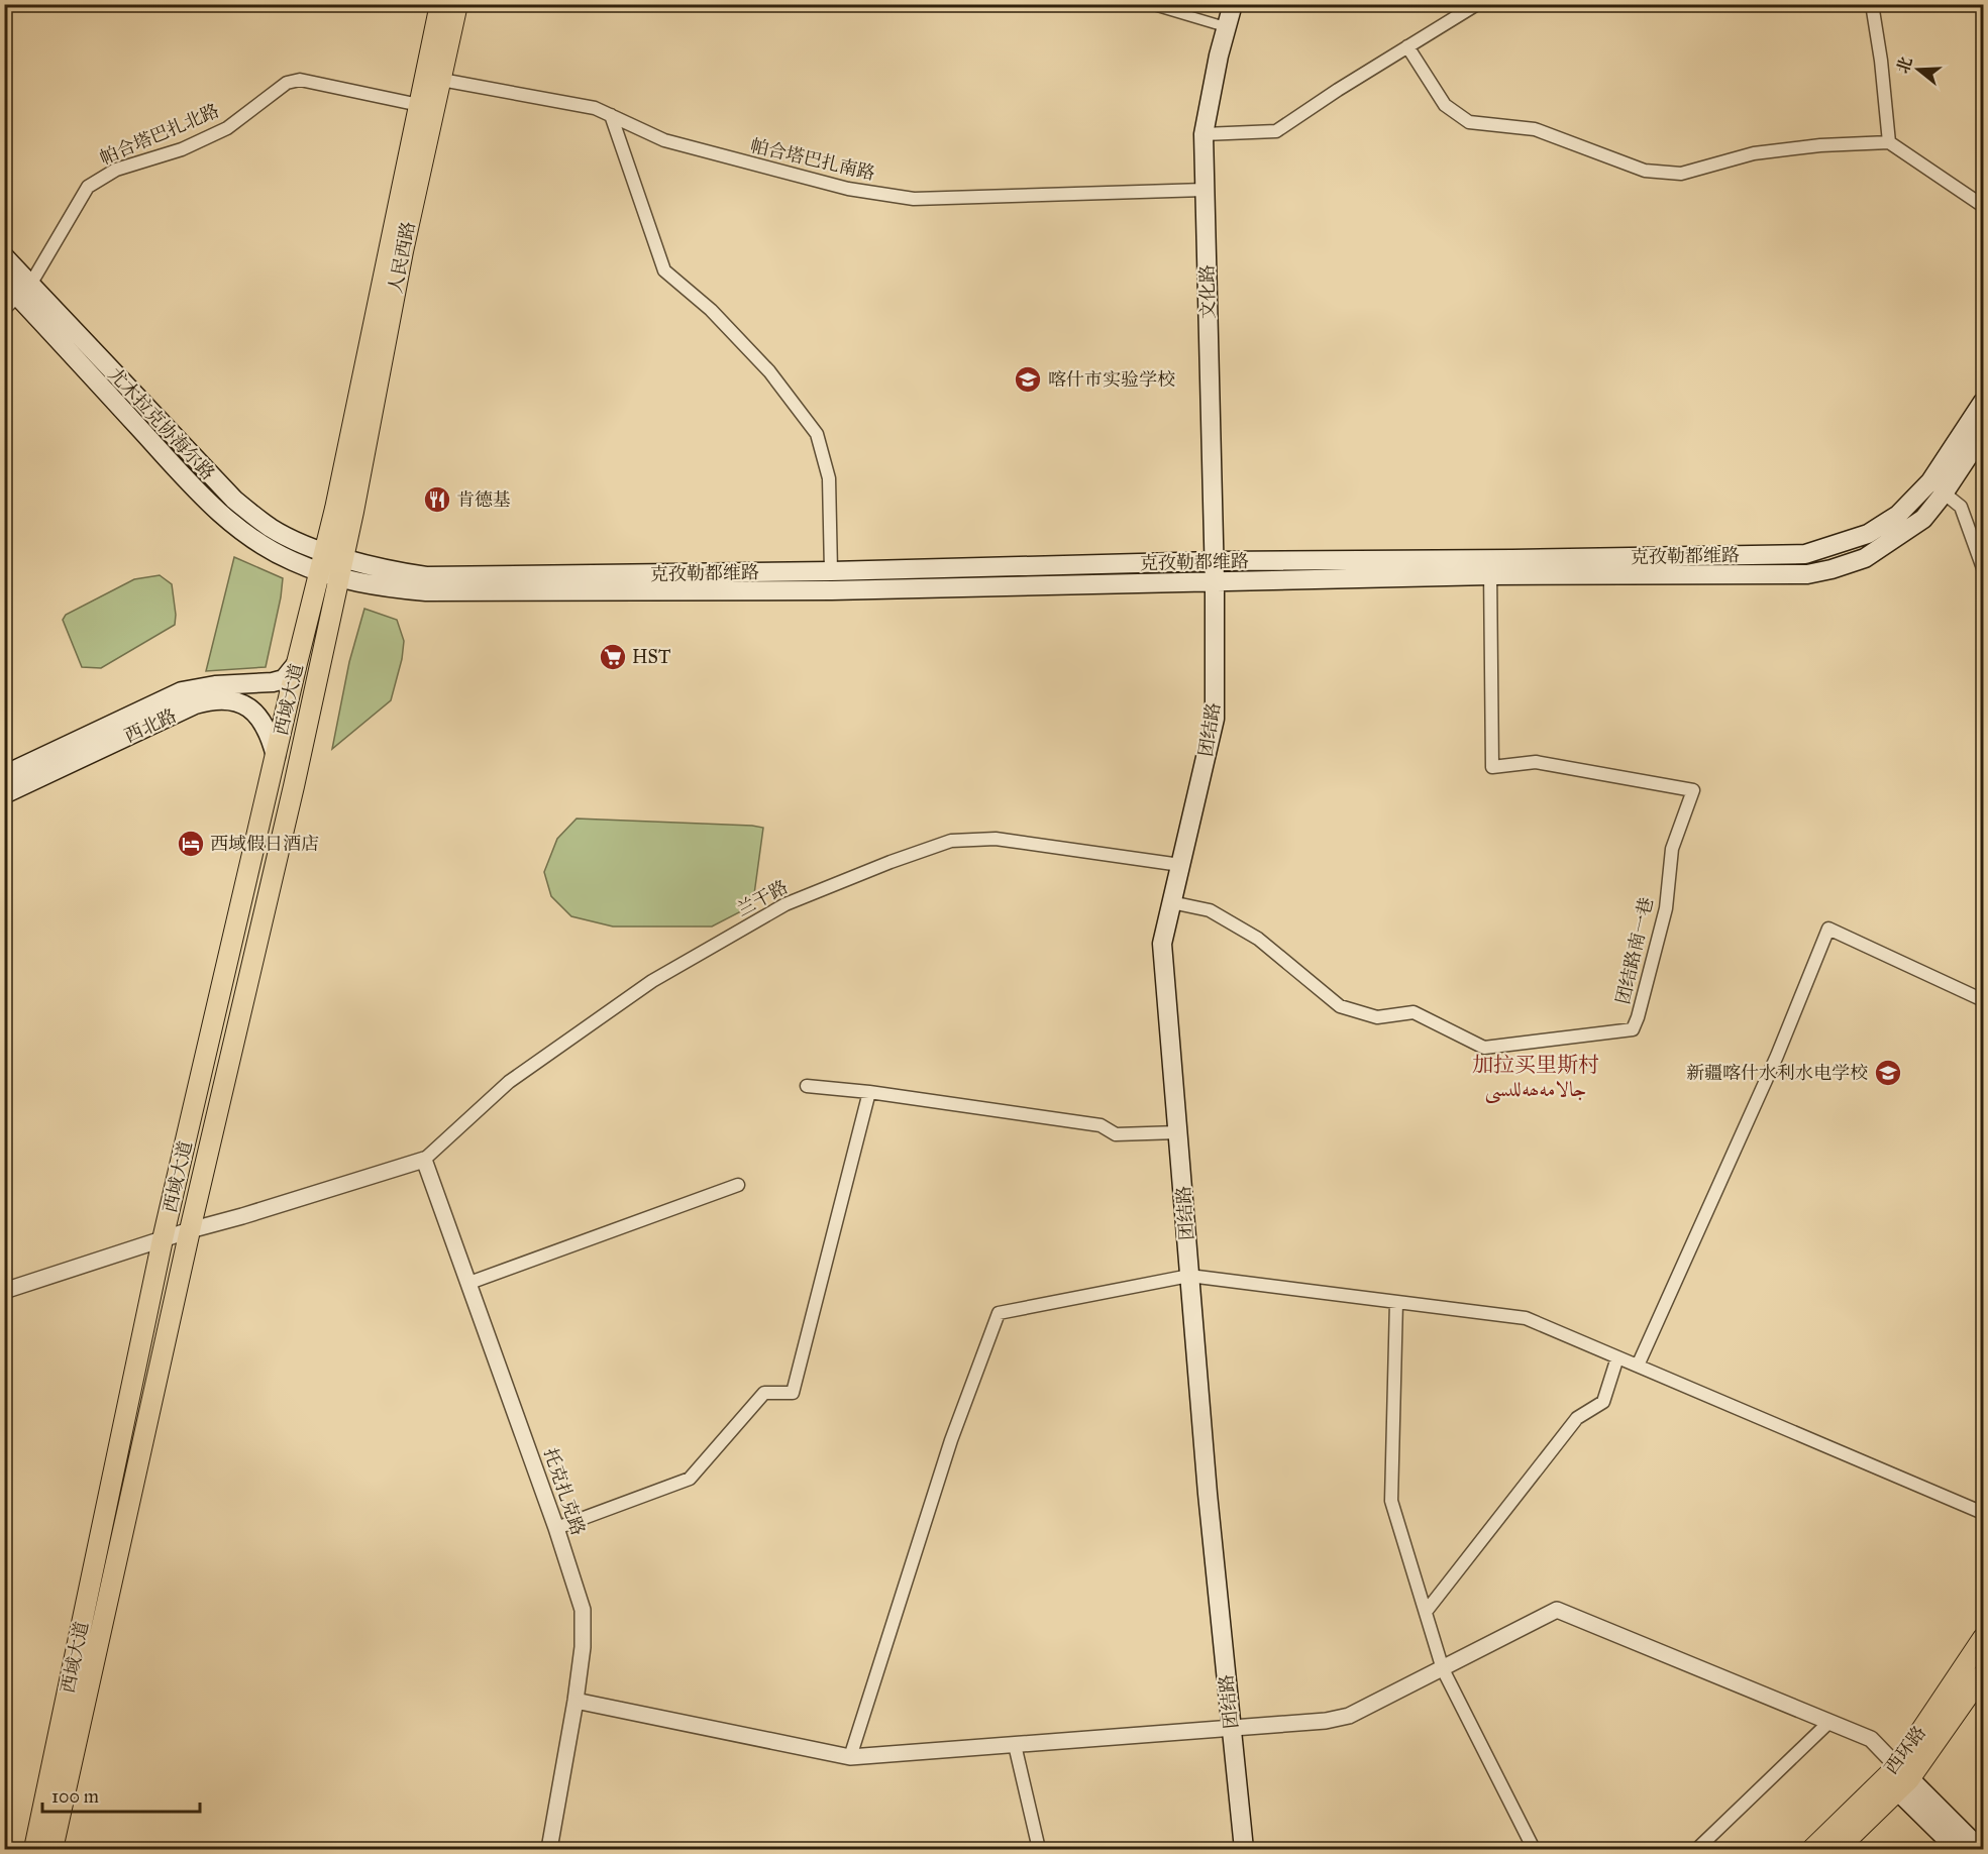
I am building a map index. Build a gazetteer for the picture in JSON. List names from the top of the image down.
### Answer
{
  "streets": {
    "main road": [
      "人民西路",
      "文化路",
      "尤木拉克协海尔路",
      "克孜勒都维路",
      "西域大道",
      "西北路",
      "团结路",
      "西环路"
    ],
    "street": [
      "帕合塔巴扎北路",
      "帕合塔巴扎南路",
      "兰干路",
      "团结路南一巷",
      "托克扎克路"
    ]
  },
  "crossings": [
    ["帕合塔巴扎北路", "人民西路"],
    ["帕合塔巴扎北路", "尤木拉克协海尔路"],
    ["帕合塔巴扎南路", "人民西路"],
    ["帕合塔巴扎南路", "文化路"],
    ["人民西路", "西域大道"],
    ["文化路", "克孜勒都维路"],
    ["文化路", "团结路"],
    ["尤木拉克协海尔路", "克孜勒都维路"],
    ["尤木拉克协海尔路", "西域大道"],
    ["克孜勒都维路", "西域大道"],
    ["克孜勒都维路", "团结路"],
    ["克孜勒都维路", "团结路南一巷"],
    ["西域大道", "西北路"],
    ["团结路", "兰干路"],
    ["团结路", "团结路南一巷"],
    ["兰干路", "托克扎克路"]
  ],
  "districts": ["加拉买里斯村 جالامەھەللىسى"],
  "places": {
    "school or university": ["喀什市实验学校", "新疆喀什水利水电学校"],
    "restaurant": ["肯德基"],
    "supermarket": ["HST"],
    "hotel": ["西域假日酒店"]
  },
  "scale_bar": "100 m",
  "north": "left"
}
